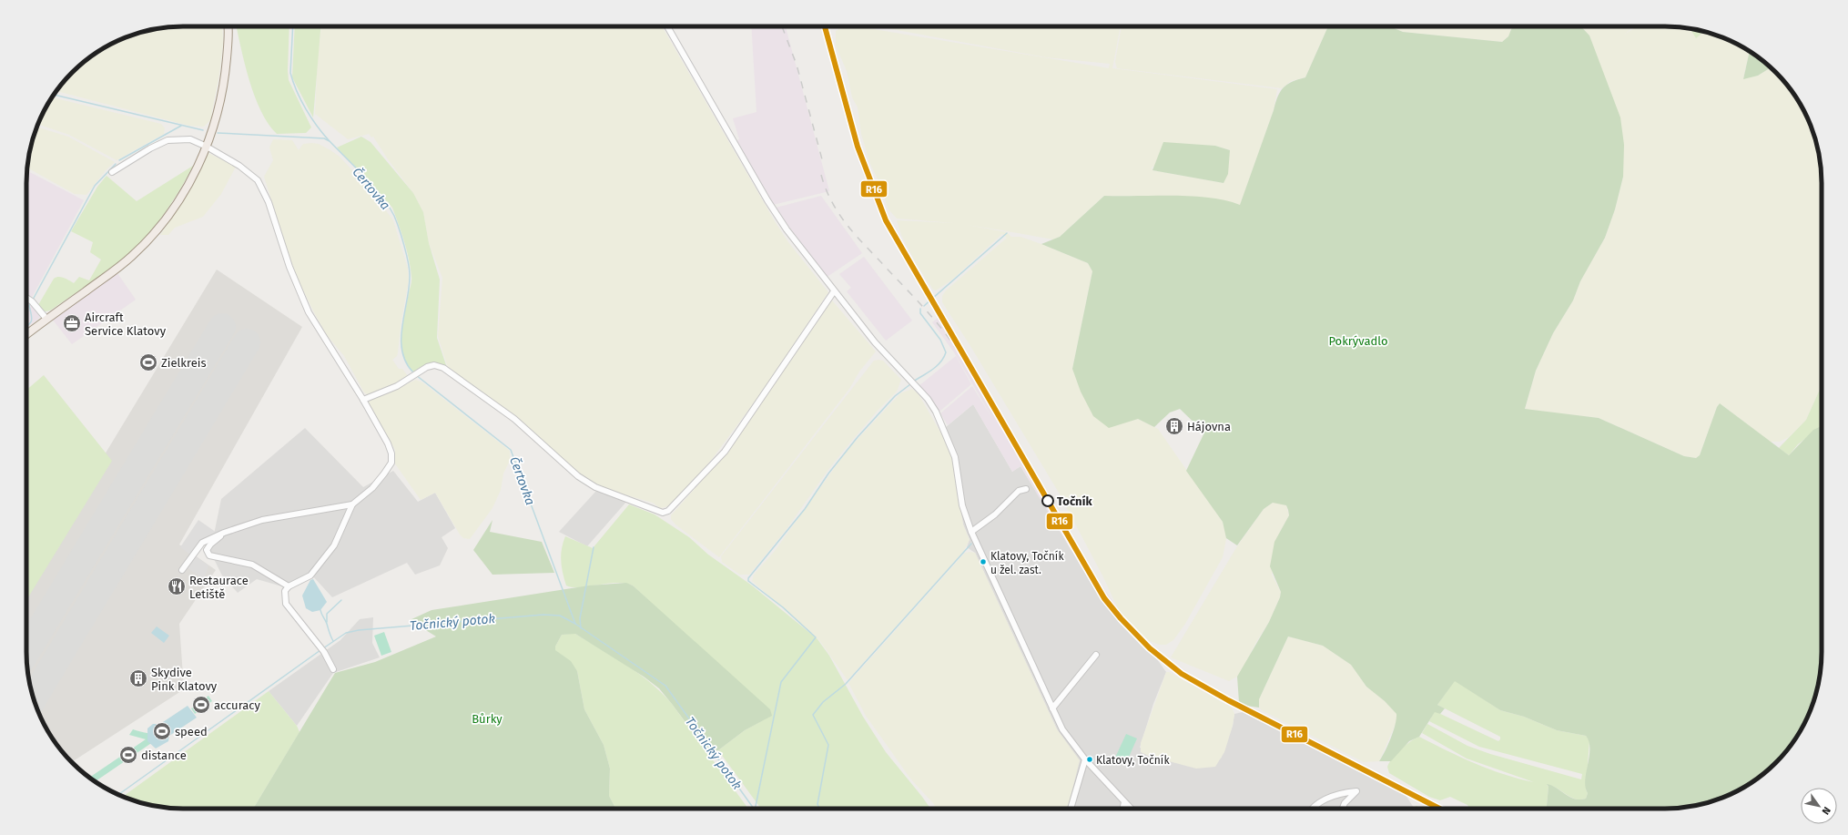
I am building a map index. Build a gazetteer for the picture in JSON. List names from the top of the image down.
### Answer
{
  "water": ["Čertovka", "Točnický potok"],
  "parks": ["Pokrývadlo", "Bůrky"],
  "places": {
    "office": ["Aircraft Service Klatovy"],
    "sports": [
      "Zielkreis",
      "accuracy",
      "speed",
      "distance"
    ],
    "building": ["Hájovna", "Skydive Pink Klatovy"],
    "other": ["Točník", "Klatovy, Točník u žel. zast.", "Klatovy, Točník"],
    "restaurant": ["Restaurace Letiště"]
  },
  "lines": ["transit line R16"],
  "north": "bottom right"
}
